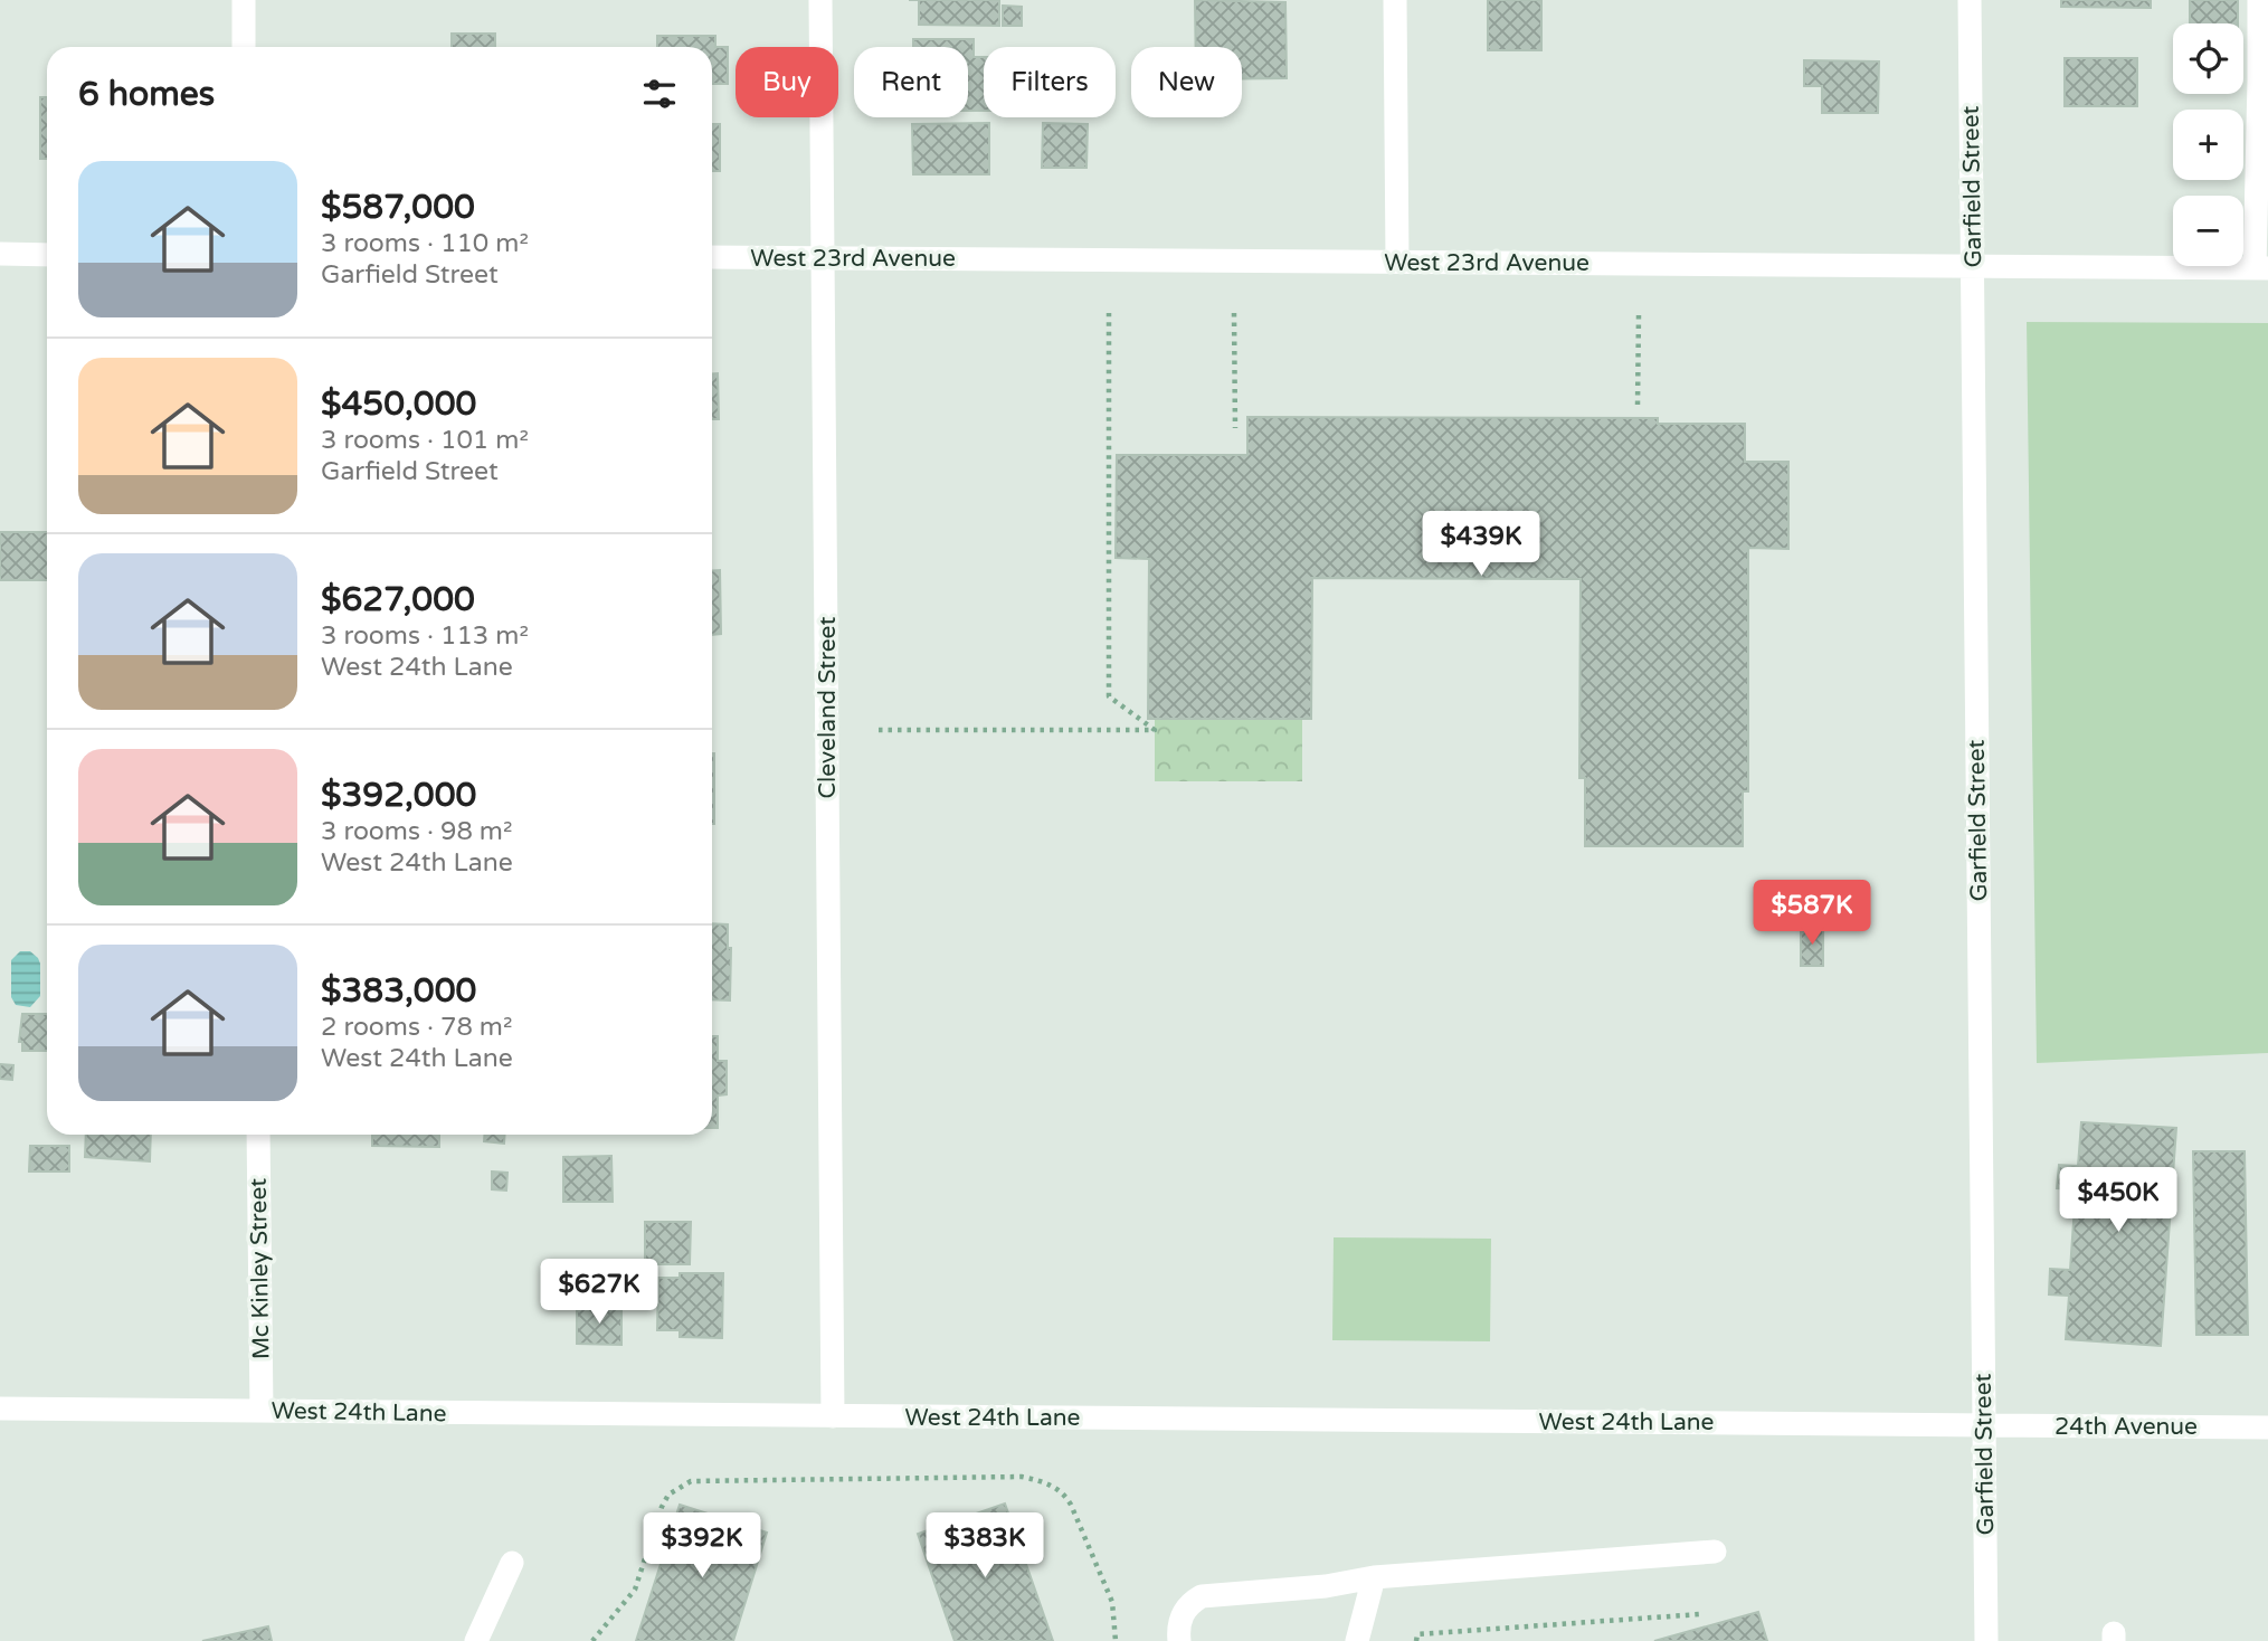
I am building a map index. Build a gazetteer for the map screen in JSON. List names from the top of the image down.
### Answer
{
  "streets": {
    "street": [
      "Garfield Street",
      "West 23rd Avenue",
      "Cleveland Street",
      "Mc Kinley Street",
      "West 24th Lane",
      "24th Avenue"
    ]
  },
  "crossings": [
    ["Garfield Street", "West 23rd Avenue"],
    ["Garfield Street", "West 24th Lane"],
    ["Garfield Street", "24th Avenue"],
    ["West 23rd Avenue", "Cleveland Street"],
    ["Cleveland Street", "West 24th Lane"],
    ["Mc Kinley Street", "West 24th Lane"],
    ["West 24th Lane", "24th Avenue"]
  ],
  "page": {
    "map_buttons": ["+", "−"],
    "chip": [
      "Buy",
      "Rent",
      "Filters",
      "New"
    ],
    "heading": "6 homes",
    "list": [
      {
        "name": "$587,000",
        "note": "3 rooms · 110 m² · Garfield Street"
      },
      {
        "name": "$450,000",
        "note": "3 rooms · 101 m² · Garfield Street"
      },
      {
        "name": "$627,000",
        "note": "3 rooms · 113 m² · West 24th Lane"
      },
      {
        "name": "$392,000",
        "note": "3 rooms · 98 m² · West 24th Lane"
      },
      {
        "name": "$383,000",
        "note": "2 rooms · 78 m² · West 24th Lane"
      }
    ],
    "price": [
      "$439K",
      "$587K",
      "$450K",
      "$627K",
      "$392K",
      "$383K"
    ]
  }
}
